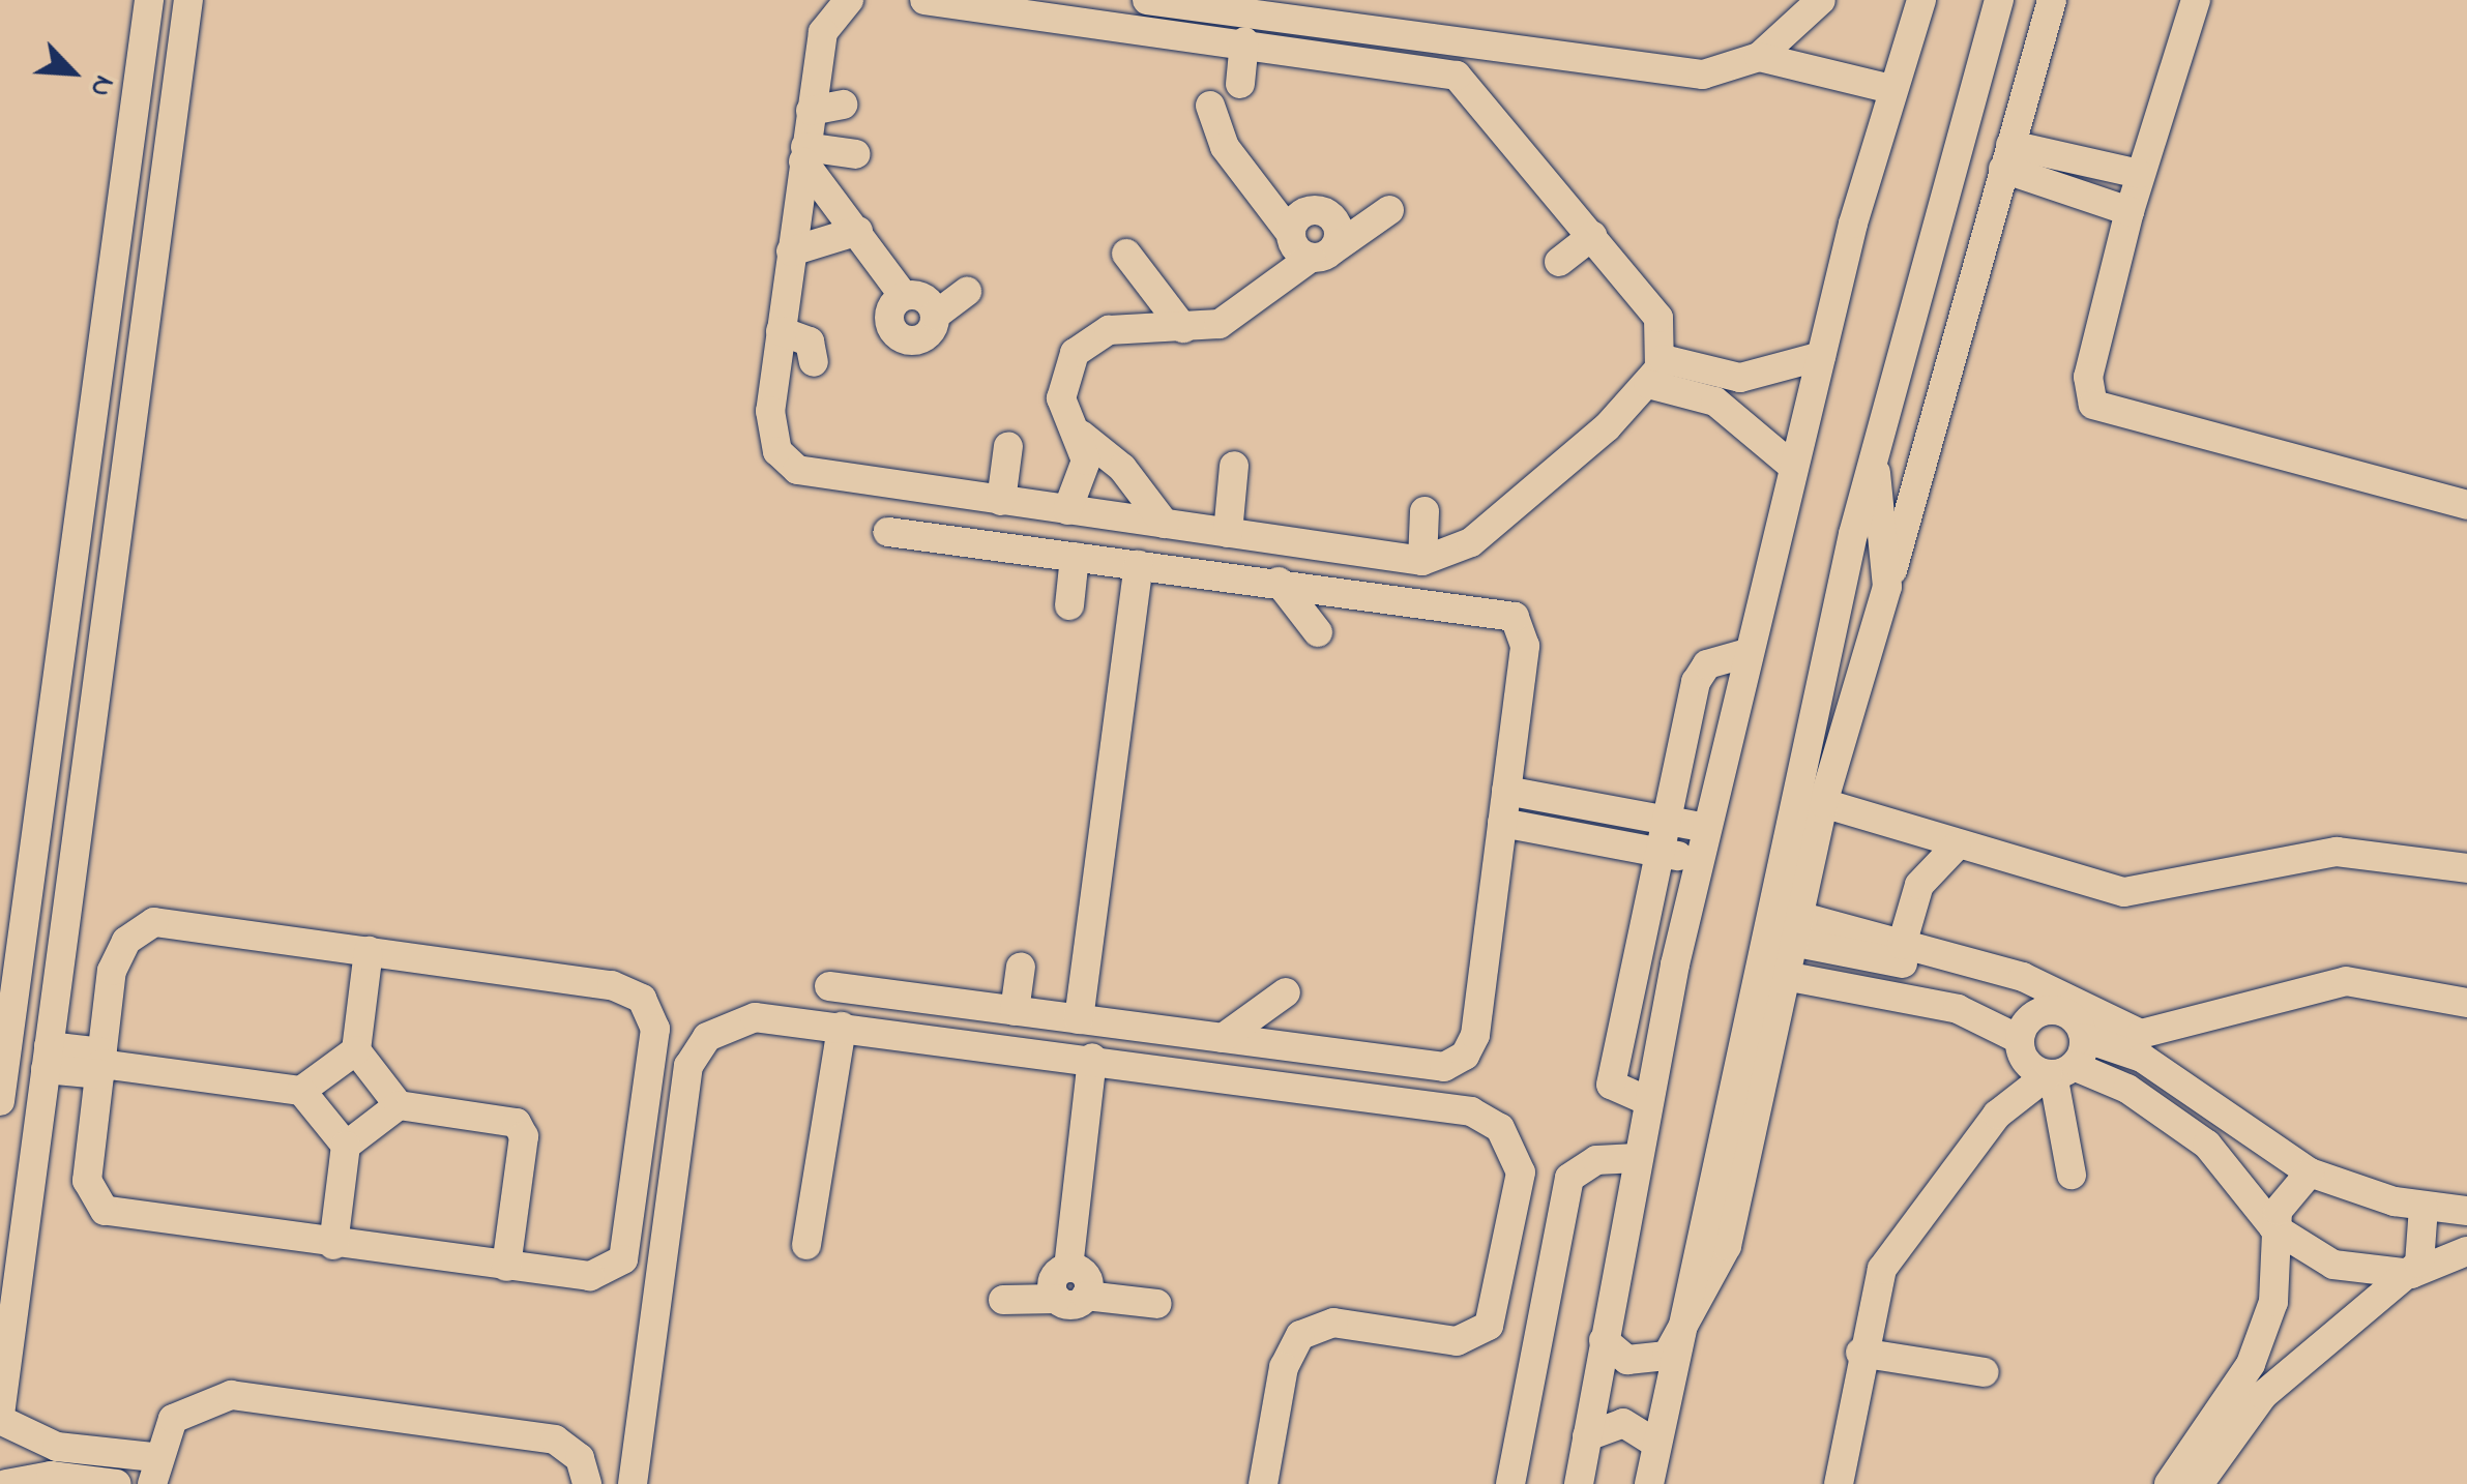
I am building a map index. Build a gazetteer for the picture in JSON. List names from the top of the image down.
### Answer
{
  "north": "bottom right"
}
